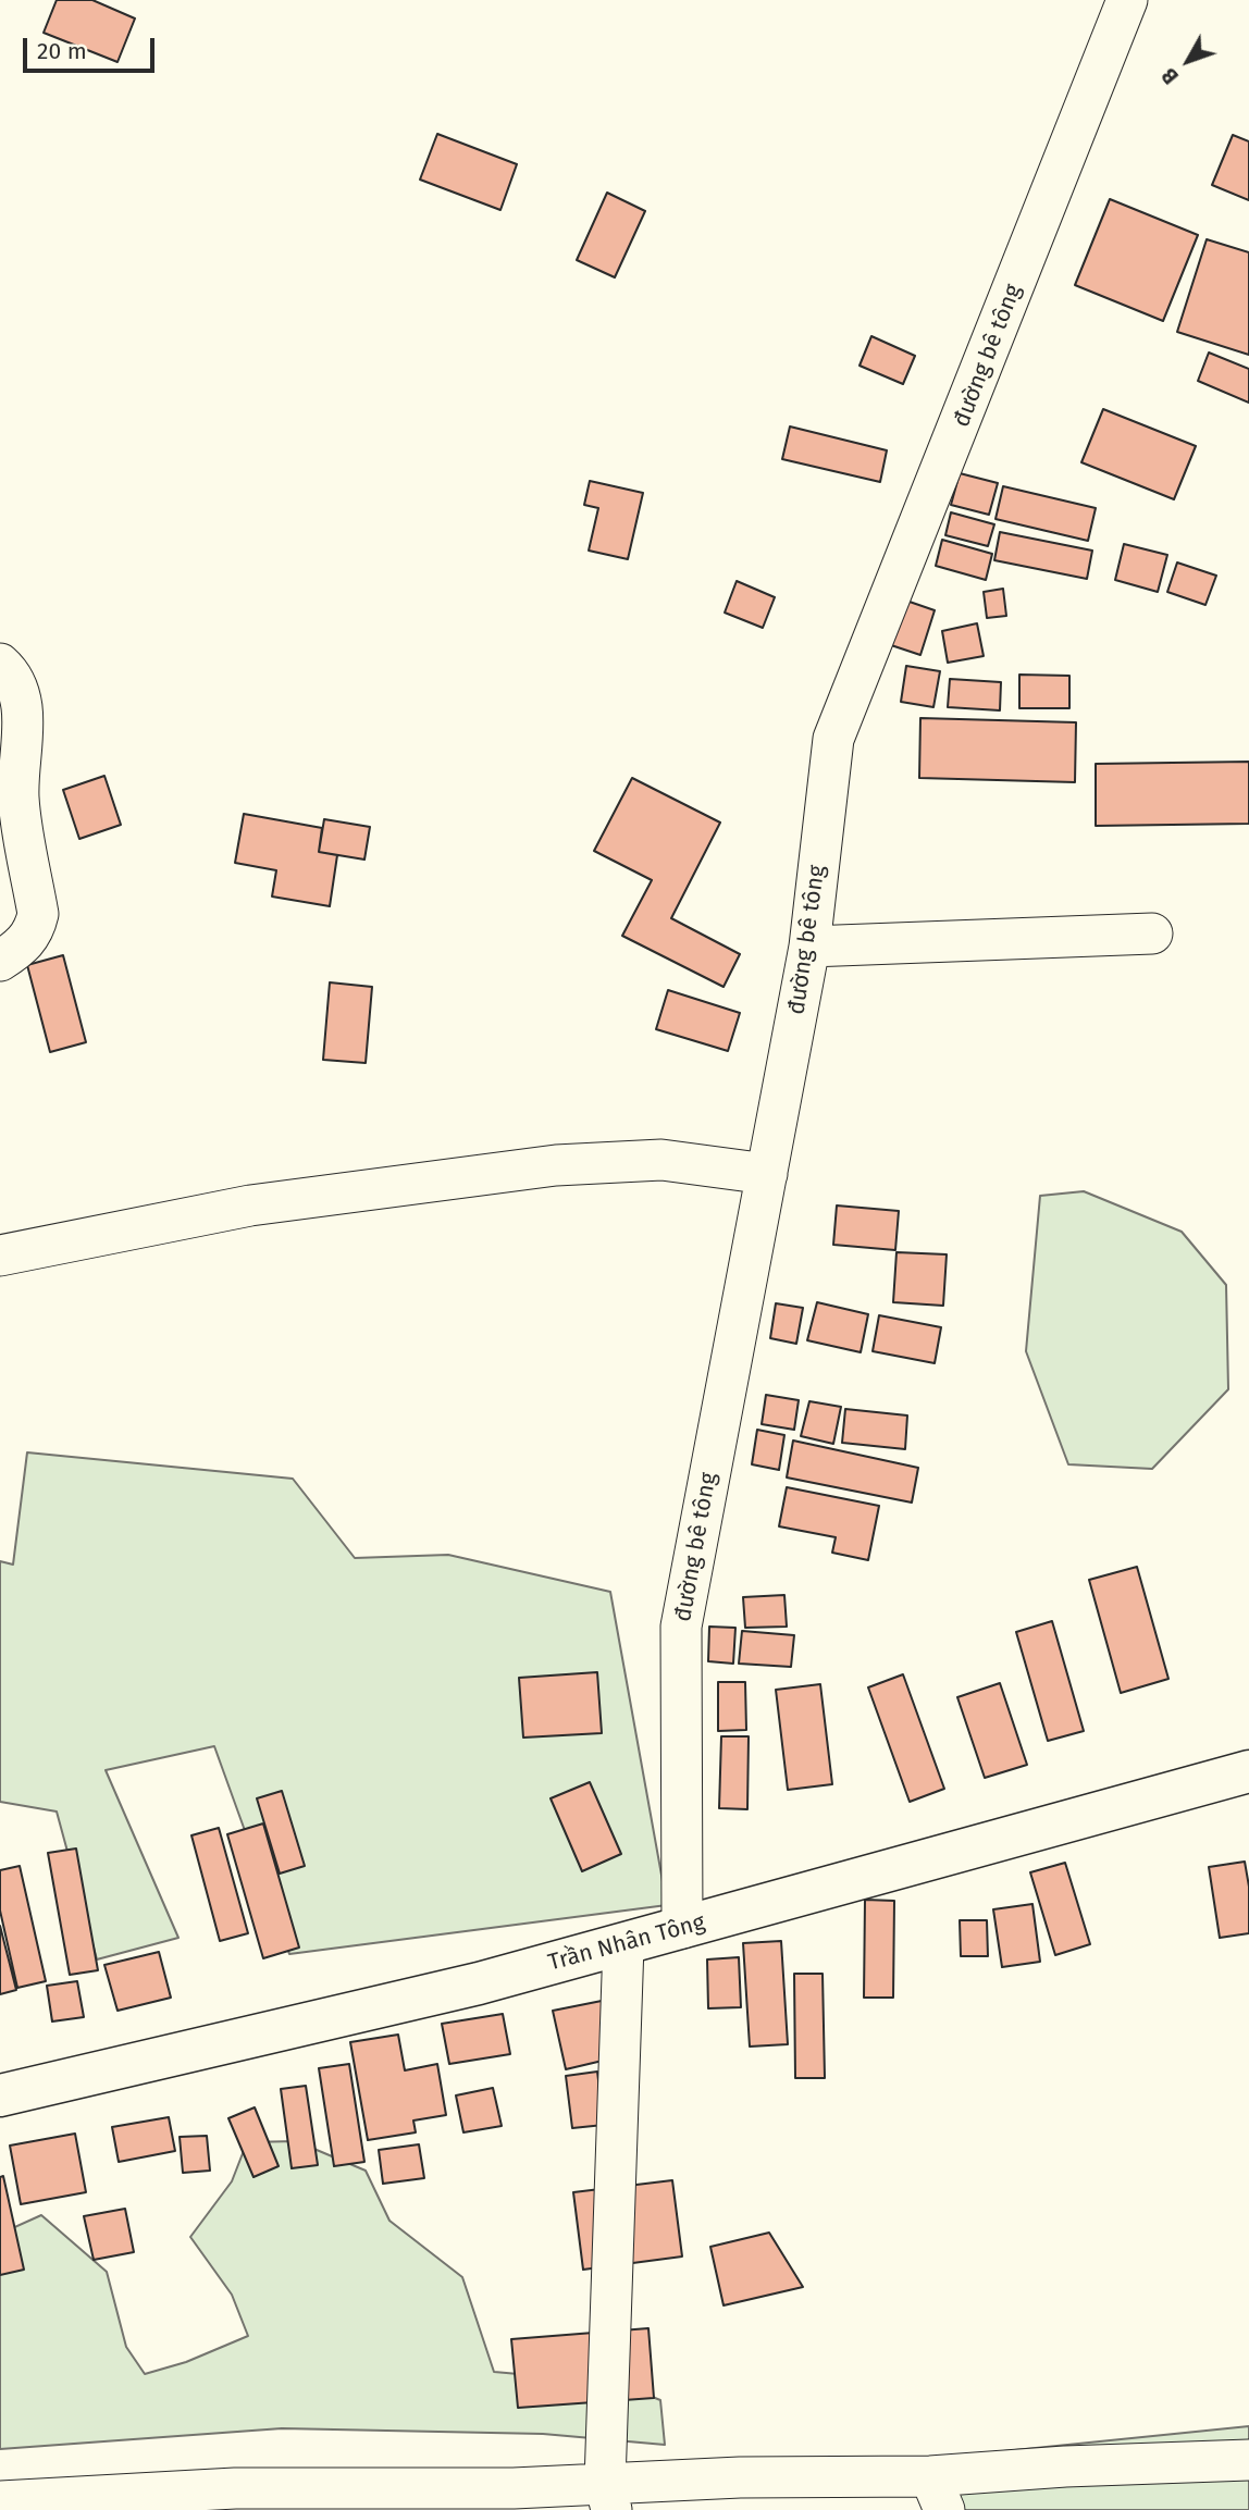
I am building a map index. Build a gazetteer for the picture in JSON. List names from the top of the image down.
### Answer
{
  "streets": {
    "street": ["đường bê tông", "Trần Nhân Tông"]
  },
  "crossings": [
    ["đường bê tông", "Trần Nhân Tông"]
  ],
  "scale_bar": "20 m",
  "north": "bottom left"
}
